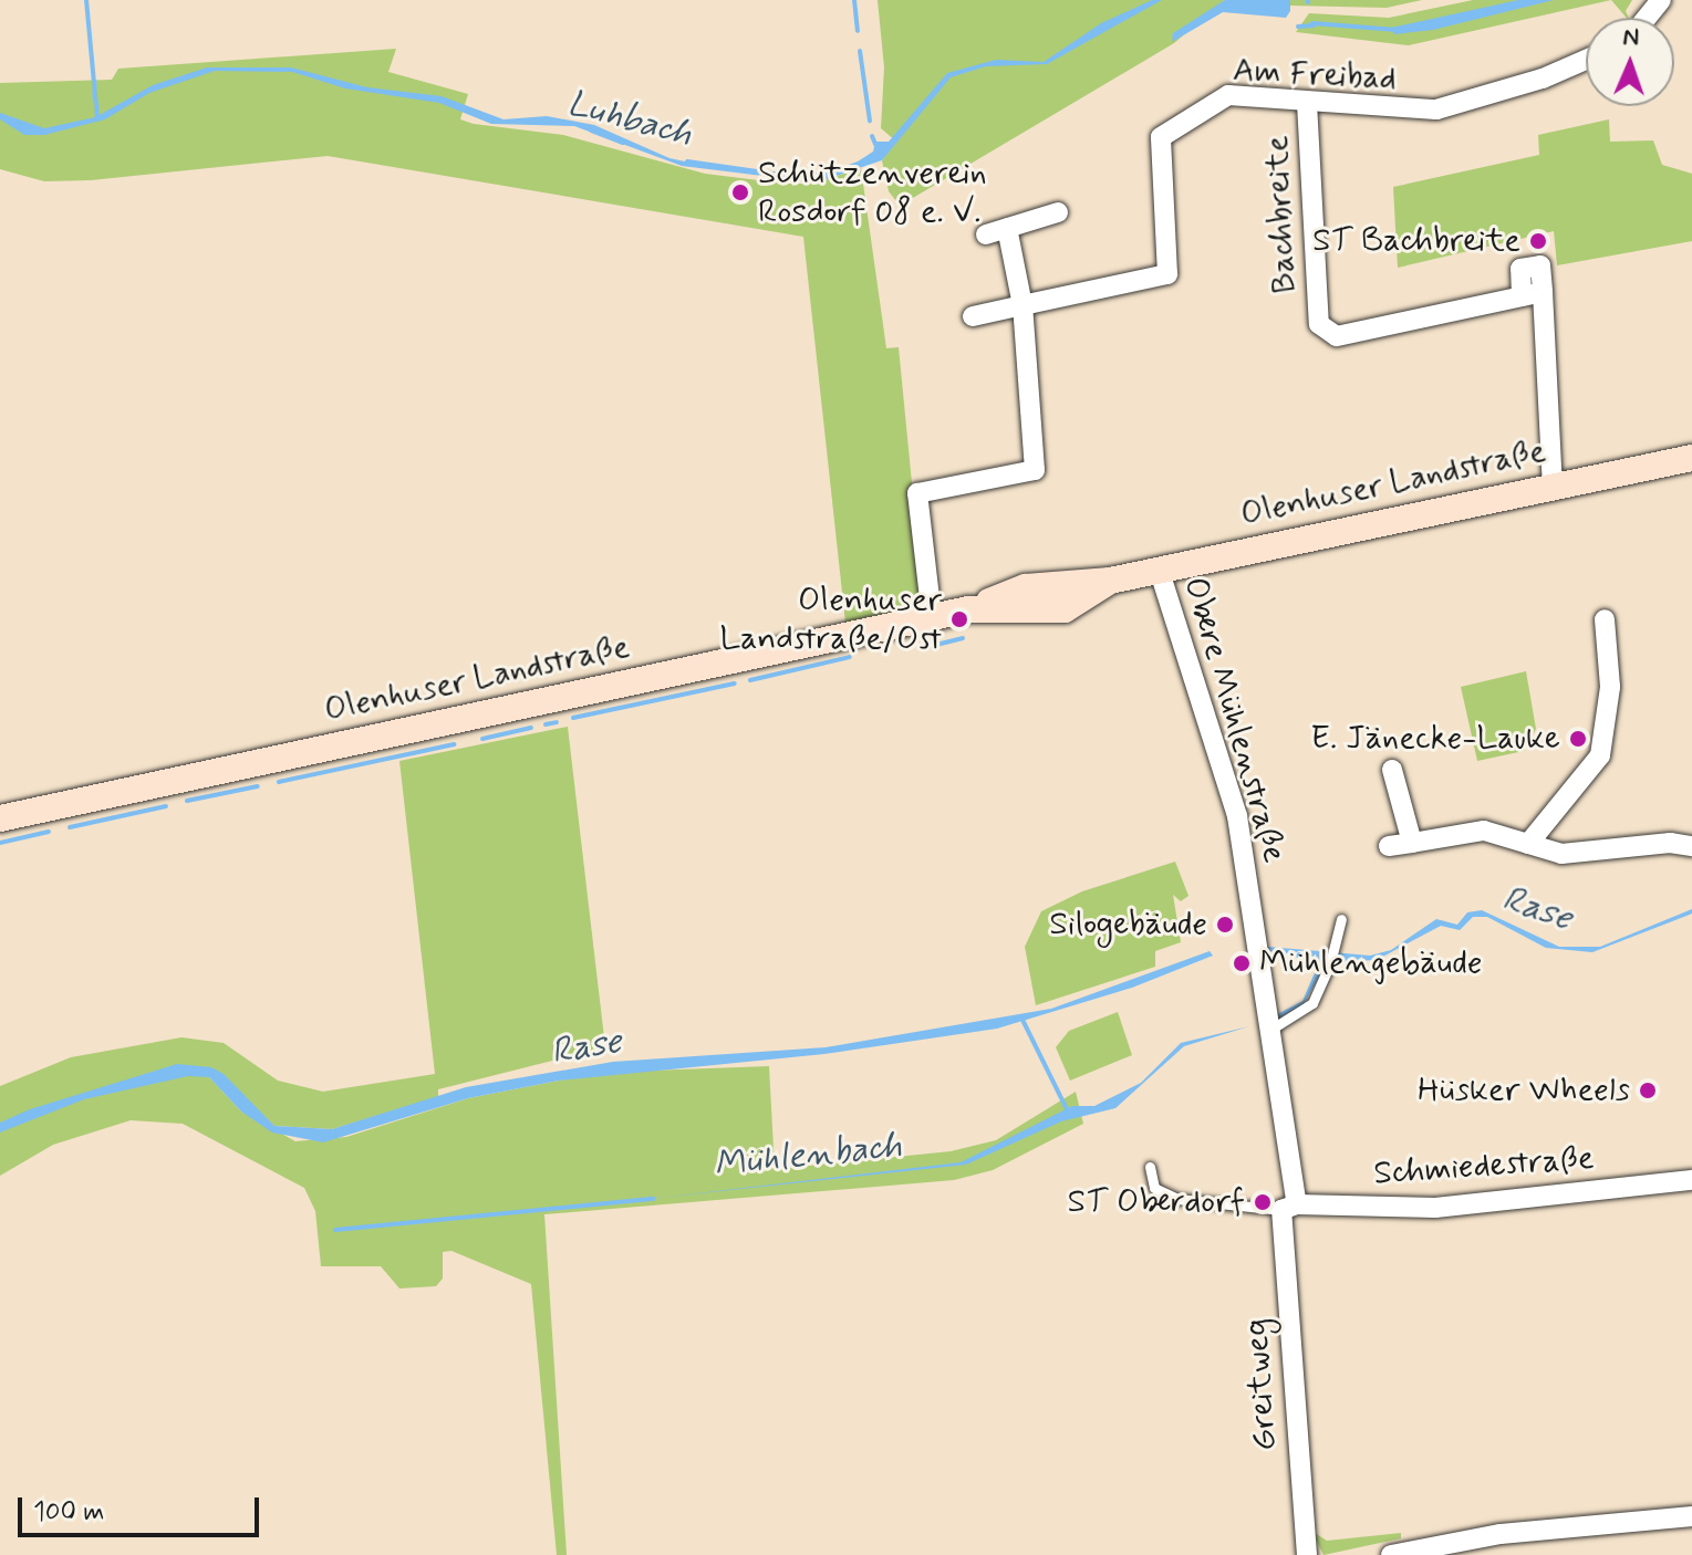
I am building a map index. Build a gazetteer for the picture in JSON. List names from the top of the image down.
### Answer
{
  "streets": {
    "street": [
      "Am Freibad",
      "Bachbreite",
      "Olenhuser Landstraße",
      "Obere Mühlenstraße",
      "Schmiedestraße",
      "Greitweg"
    ]
  },
  "crossings": [
    ["Am Freibad", "Bachbreite"],
    ["Bachbreite", "Olenhuser Landstraße"],
    ["Olenhuser Landstraße", "Obere Mühlenstraße"],
    ["Obere Mühlenstraße", "Schmiedestraße"],
    ["Obere Mühlenstraße", "Greitweg"],
    ["Schmiedestraße", "Greitweg"]
  ],
  "water": ["Luhbach", "Rase", "Mühlenbach"],
  "places": [
    "Schützenverein Rosdorf 08 e. V.",
    "ST Bachbreite",
    "Olenhuser Landstraße/Ost",
    "E. Jänecke-Lauke",
    "Silogebäude",
    "Mühlengebäude",
    "Hüsker Wheels",
    "ST Oberdorf"
  ],
  "scale_bar": "100 m",
  "north": "top"
}
